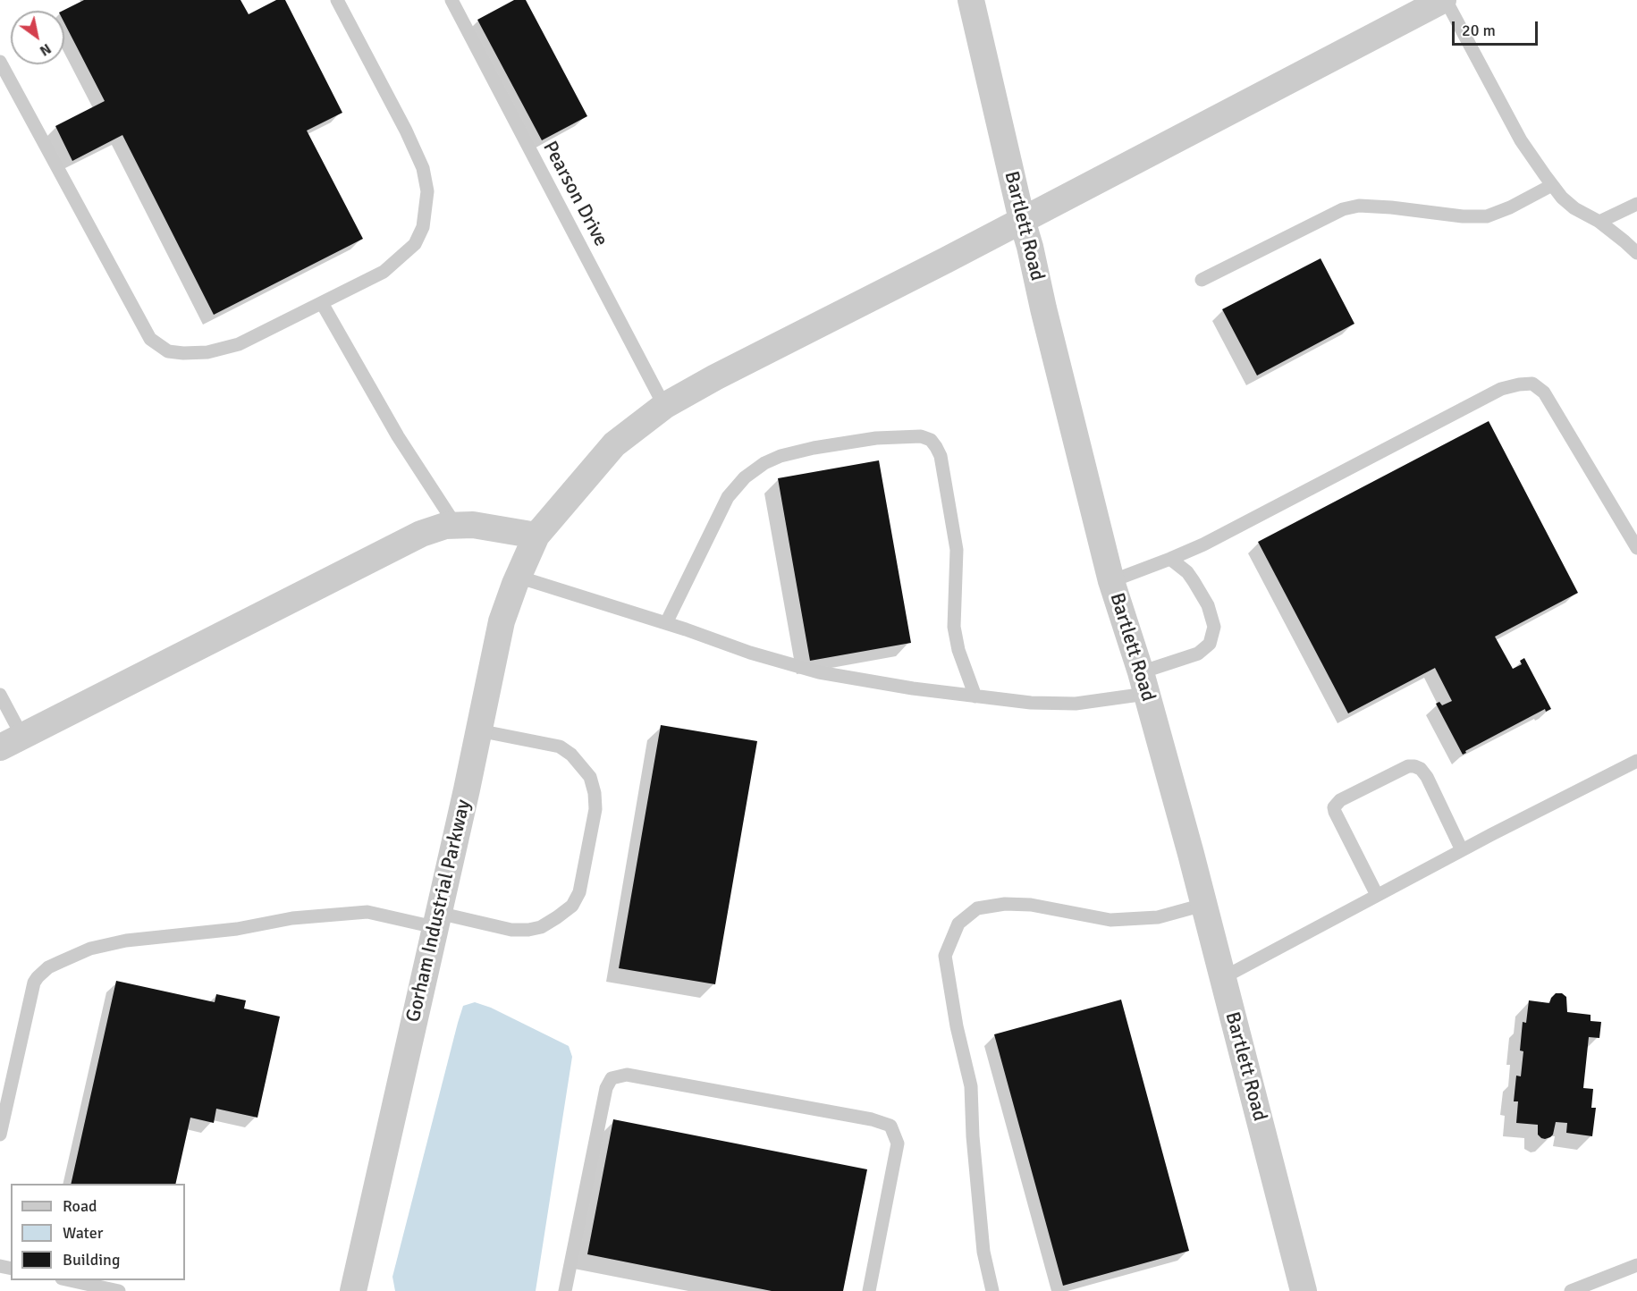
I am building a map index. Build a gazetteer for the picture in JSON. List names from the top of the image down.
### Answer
{
  "streets": {
    "street": ["Bartlett Road", "Gorham Industrial Parkway"],
    "lane": ["Pearson Drive"]
  },
  "crossings": [
    ["Pearson Drive", "Gorham Industrial Parkway"],
    ["Bartlett Road", "Gorham Industrial Parkway"]
  ],
  "legend": ["Road", "Water", "Building"],
  "scale_bar": "20 m",
  "north": "bottom right"
}
